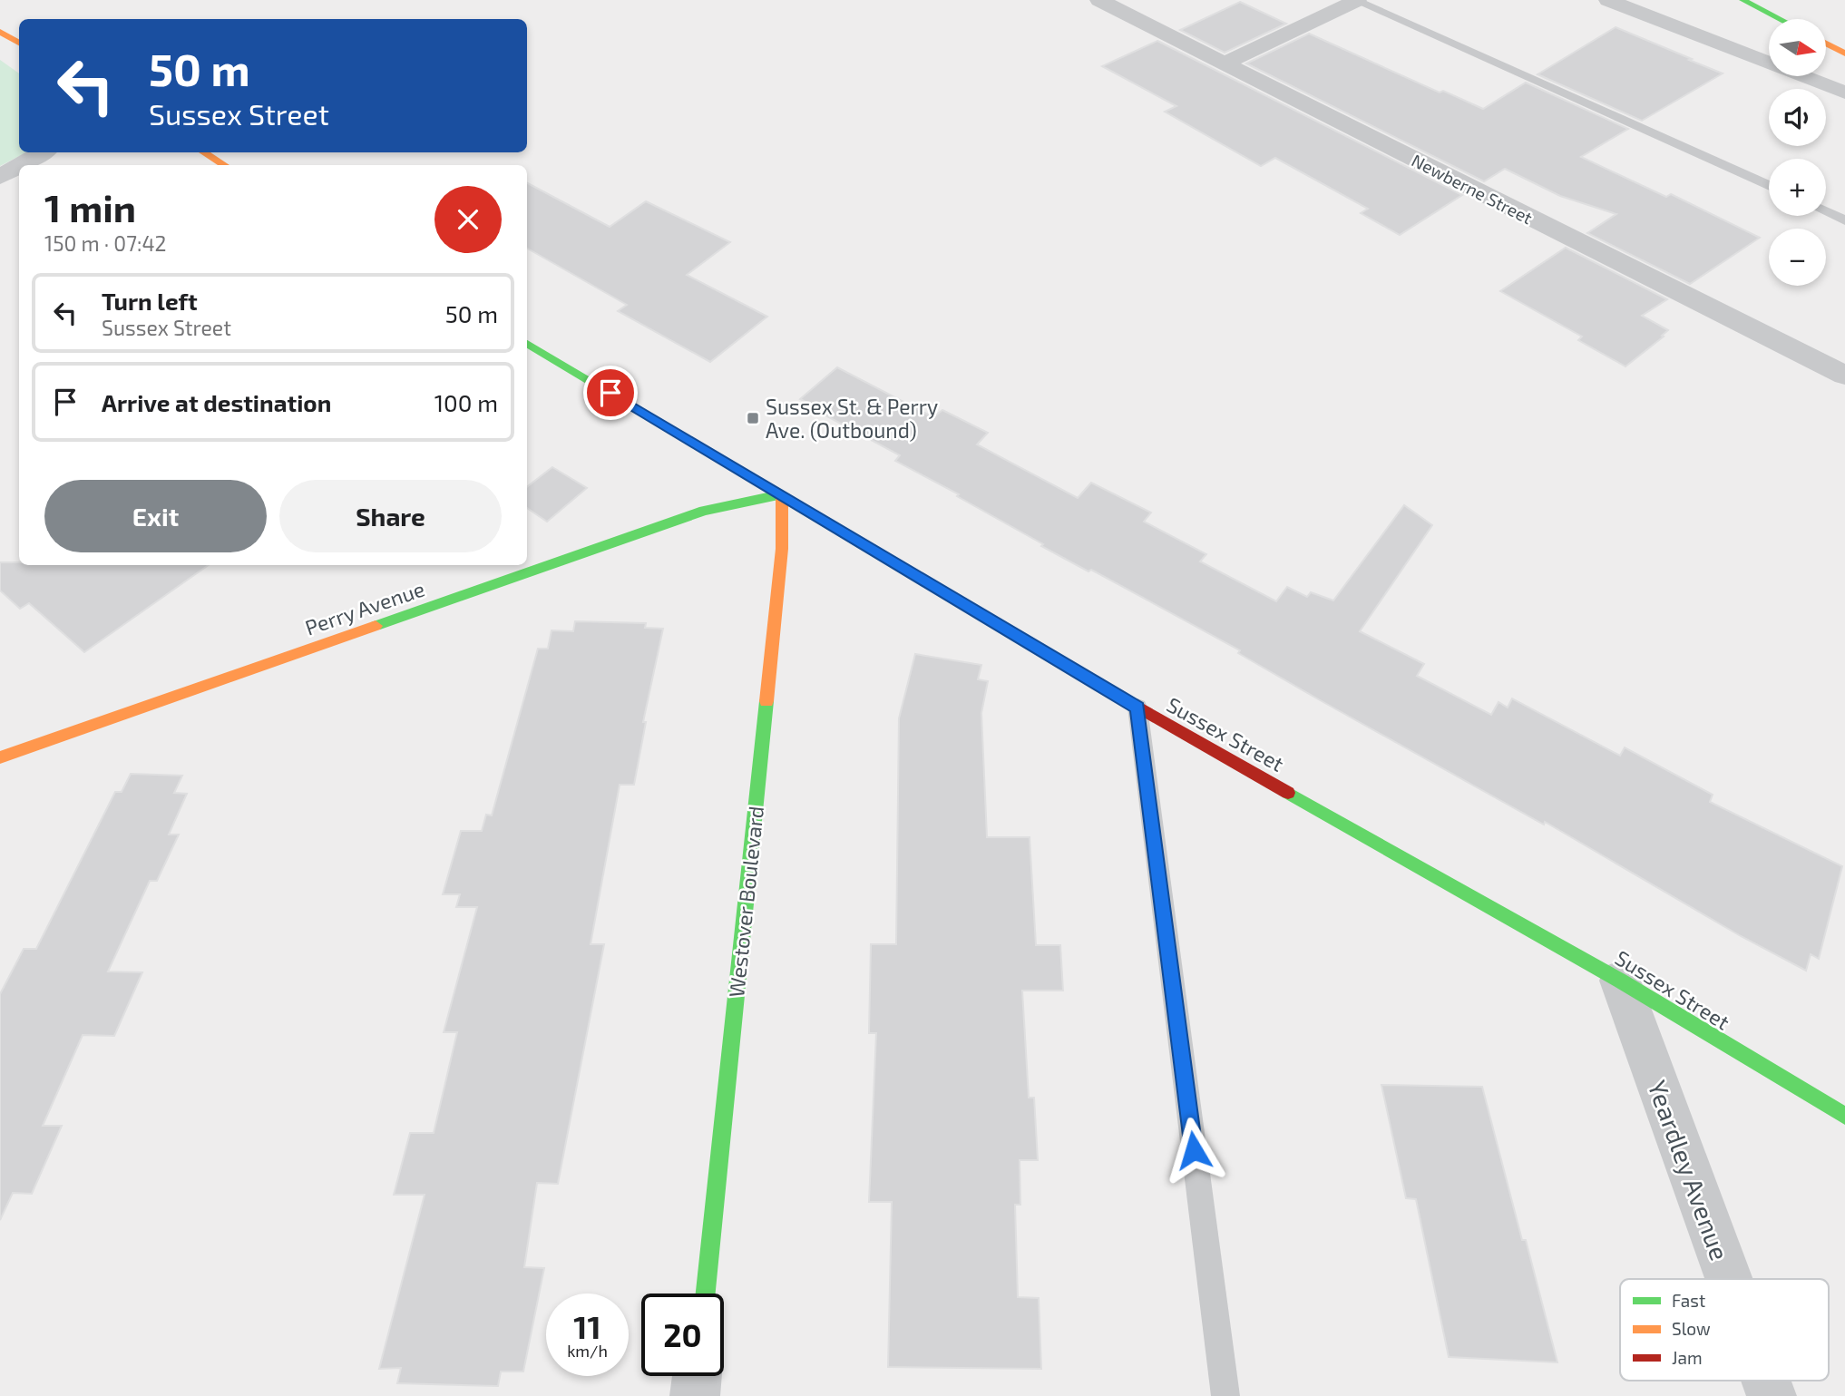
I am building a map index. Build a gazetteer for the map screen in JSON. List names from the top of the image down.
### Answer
{
  "streets": {
    "street": [
      "Newberne Street",
      "Perry Avenue",
      "Sussex Street",
      "Westover Boulevard",
      "Yeardley Avenue"
    ]
  },
  "crossings": [
    ["Perry Avenue", "Sussex Street"],
    ["Perry Avenue", "Westover Boulevard"],
    ["Sussex Street", "Westover Boulevard"],
    ["Sussex Street", "Yeardley Avenue"]
  ],
  "places": {
    "transit": ["Sussex St. & Perry Ave. (Outbound)"]
  },
  "legend": ["Fast", "Slow", "Jam"],
  "north": "right",
  "page": {
    "map_buttons": ["+", "−"],
    "turn": ["50 m", "Sussex Street"],
    "heading": ["1 min", "150 m · 07:42"],
    "list": [
      {
        "name": "Turn left",
        "note": "Sussex Street",
        "value": "50 m"
      },
      {
        "name": "Arrive at destination",
        "value": "100 m"
      }
    ],
    "buttons": ["Exit", "Share"],
    "speed": "11 km/h",
    "limit": "20"
  }
}
